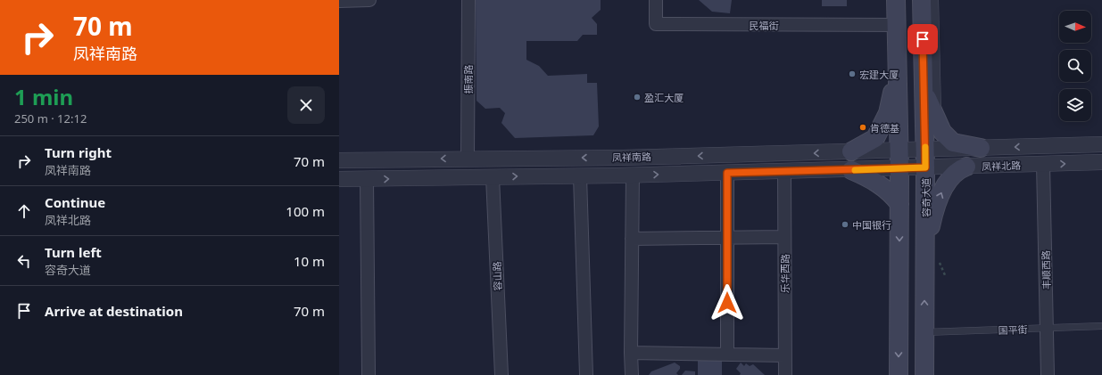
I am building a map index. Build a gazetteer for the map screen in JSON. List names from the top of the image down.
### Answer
{
  "streets": {
    "main road": ["容奇大道"],
    "street": [
      "民福街",
      "振南路",
      "凤祥南路",
      "凤祥北路",
      "丰顺西路",
      "乐华西路",
      "容山路"
    ],
    "lane": ["国平街"]
  },
  "crossings": [
    ["振南路", "凤祥南路"],
    ["凤祥南路", "凤祥北路"],
    ["凤祥南路", "容奇大道"],
    ["凤祥南路", "乐华西路"],
    ["凤祥南路", "容山路"],
    ["凤祥北路", "容奇大道"],
    ["凤祥北路", "丰顺西路"],
    ["容奇大道", "国平街"],
    ["丰顺西路", "国平街"]
  ],
  "places": [
    "宏建大厦",
    "盈汇大厦",
    "肯德基",
    "中国银行"
  ],
  "north": "right",
  "page": {
    "turn": ["70 m", "凤祥南路"],
    "heading": ["1 min", "250 m · 12:12"],
    "list": [
      {
        "name": "Turn right",
        "note": "凤祥南路",
        "value": "70 m"
      },
      {
        "name": "Continue",
        "note": "凤祥北路",
        "value": "100 m"
      },
      {
        "name": "Turn left",
        "note": "容奇大道",
        "value": "10 m"
      },
      {
        "name": "Arrive at destination",
        "value": "70 m"
      }
    ]
  }
}
